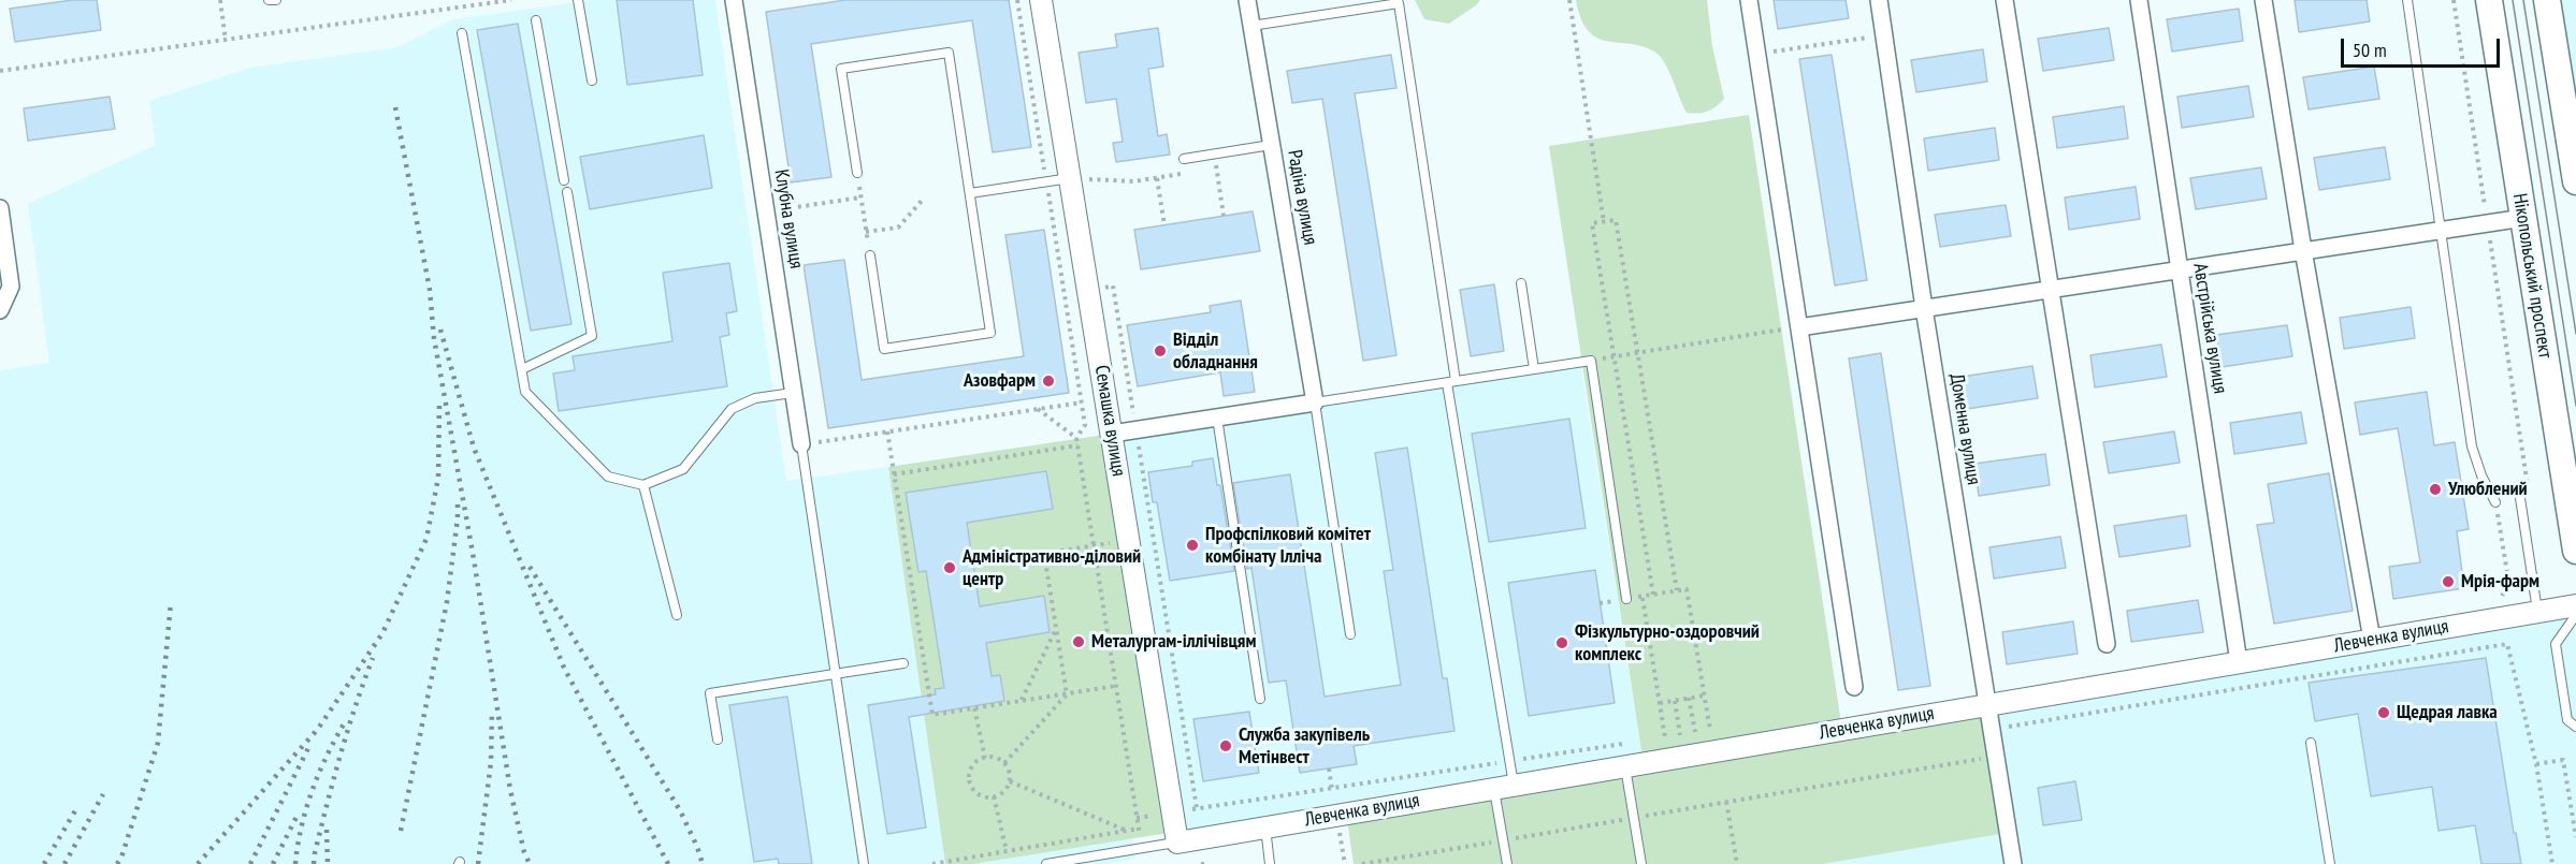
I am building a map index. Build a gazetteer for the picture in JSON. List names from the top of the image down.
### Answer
{
  "streets": {
    "main road": ["Нікопольський проспект"],
    "street": [
      "Радіна вулиця",
      "Клубна вулиця",
      "Австрійська вулиця",
      "Семашка вулиця",
      "Доменна вулиця",
      "Левченка вулиця"
    ]
  },
  "crossings": [
    ["Австрійська вулиця", "Левченка вулиця"],
    ["Семашка вулиця", "Левченка вулиця"],
    ["Доменна вулиця", "Левченка вулиця"]
  ],
  "places": [
    "Відділ обладнання",
    "Азовфарм",
    "Улюблений",
    "Профспілковий комітет комбінату Ілліча",
    "Адміністративно-діловий центр",
    "Мрія-фарм",
    "Металургам-іллічівцям",
    "Фізкультурно-оздоровчий комплекс",
    "Щедрая лавка",
    "Служба закупівель Метінвест"
  ],
  "scale_bar": "50 m"
}
